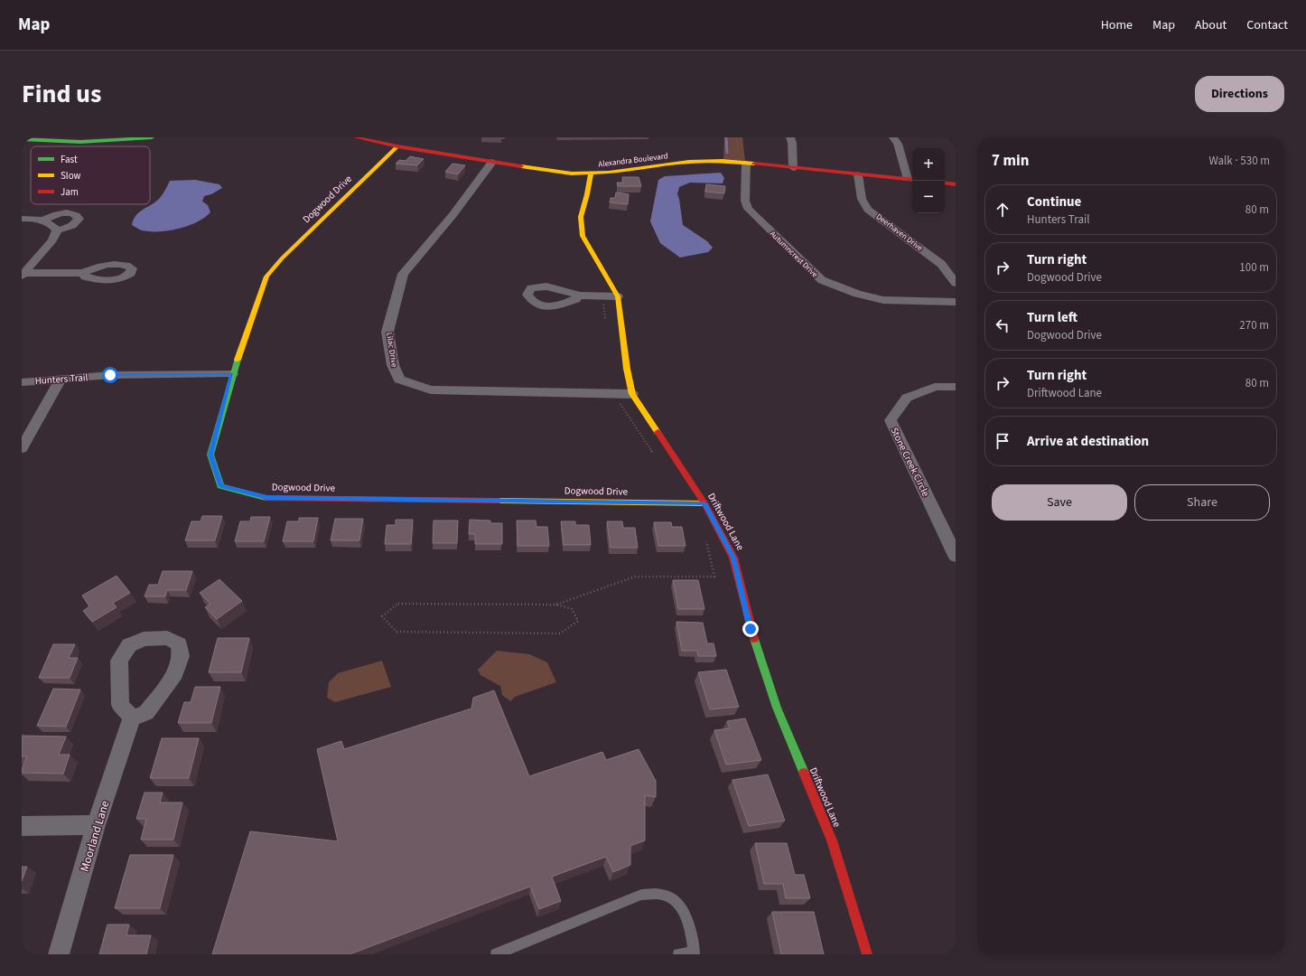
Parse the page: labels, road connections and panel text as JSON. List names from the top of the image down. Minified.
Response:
{"streets":{"street":["Alexandra Boulevard","Dogwood Drive","Deerhaven Drive","Autumncrest Drive","Lilac Drive","Hunters Trail","Stone Creek Circle","Driftwood Lane","Moorland Lane"]},"crossings":[["Alexandra Boulevard","Dogwood Drive"],["Alexandra Boulevard","Deerhaven Drive"],["Alexandra Boulevard","Autumncrest Drive"],["Alexandra Boulevard","Lilac Drive"],["Alexandra Boulevard","Driftwood Lane"],["Dogwood Drive","Hunters Trail"],["Dogwood Drive","Driftwood Lane"],["Lilac Drive","Driftwood Lane"]],"legend":["Fast","Slow","Jam"],"page":{"header":"Map","nav":["Home","Map","About","Contact"],"title":"Find us","buttons":["Directions",["Save","Share"]],"heading":["7 min","Walk · 530 m"],"map_buttons":["+","−"],"list":[["Continue","Hunters Trail","80 m"],["Turn right","Dogwood Drive","100 m"],["Turn left","Dogwood Drive","270 m"],["Turn right","Driftwood Lane","80 m"],"Arrive at destination"]}}
